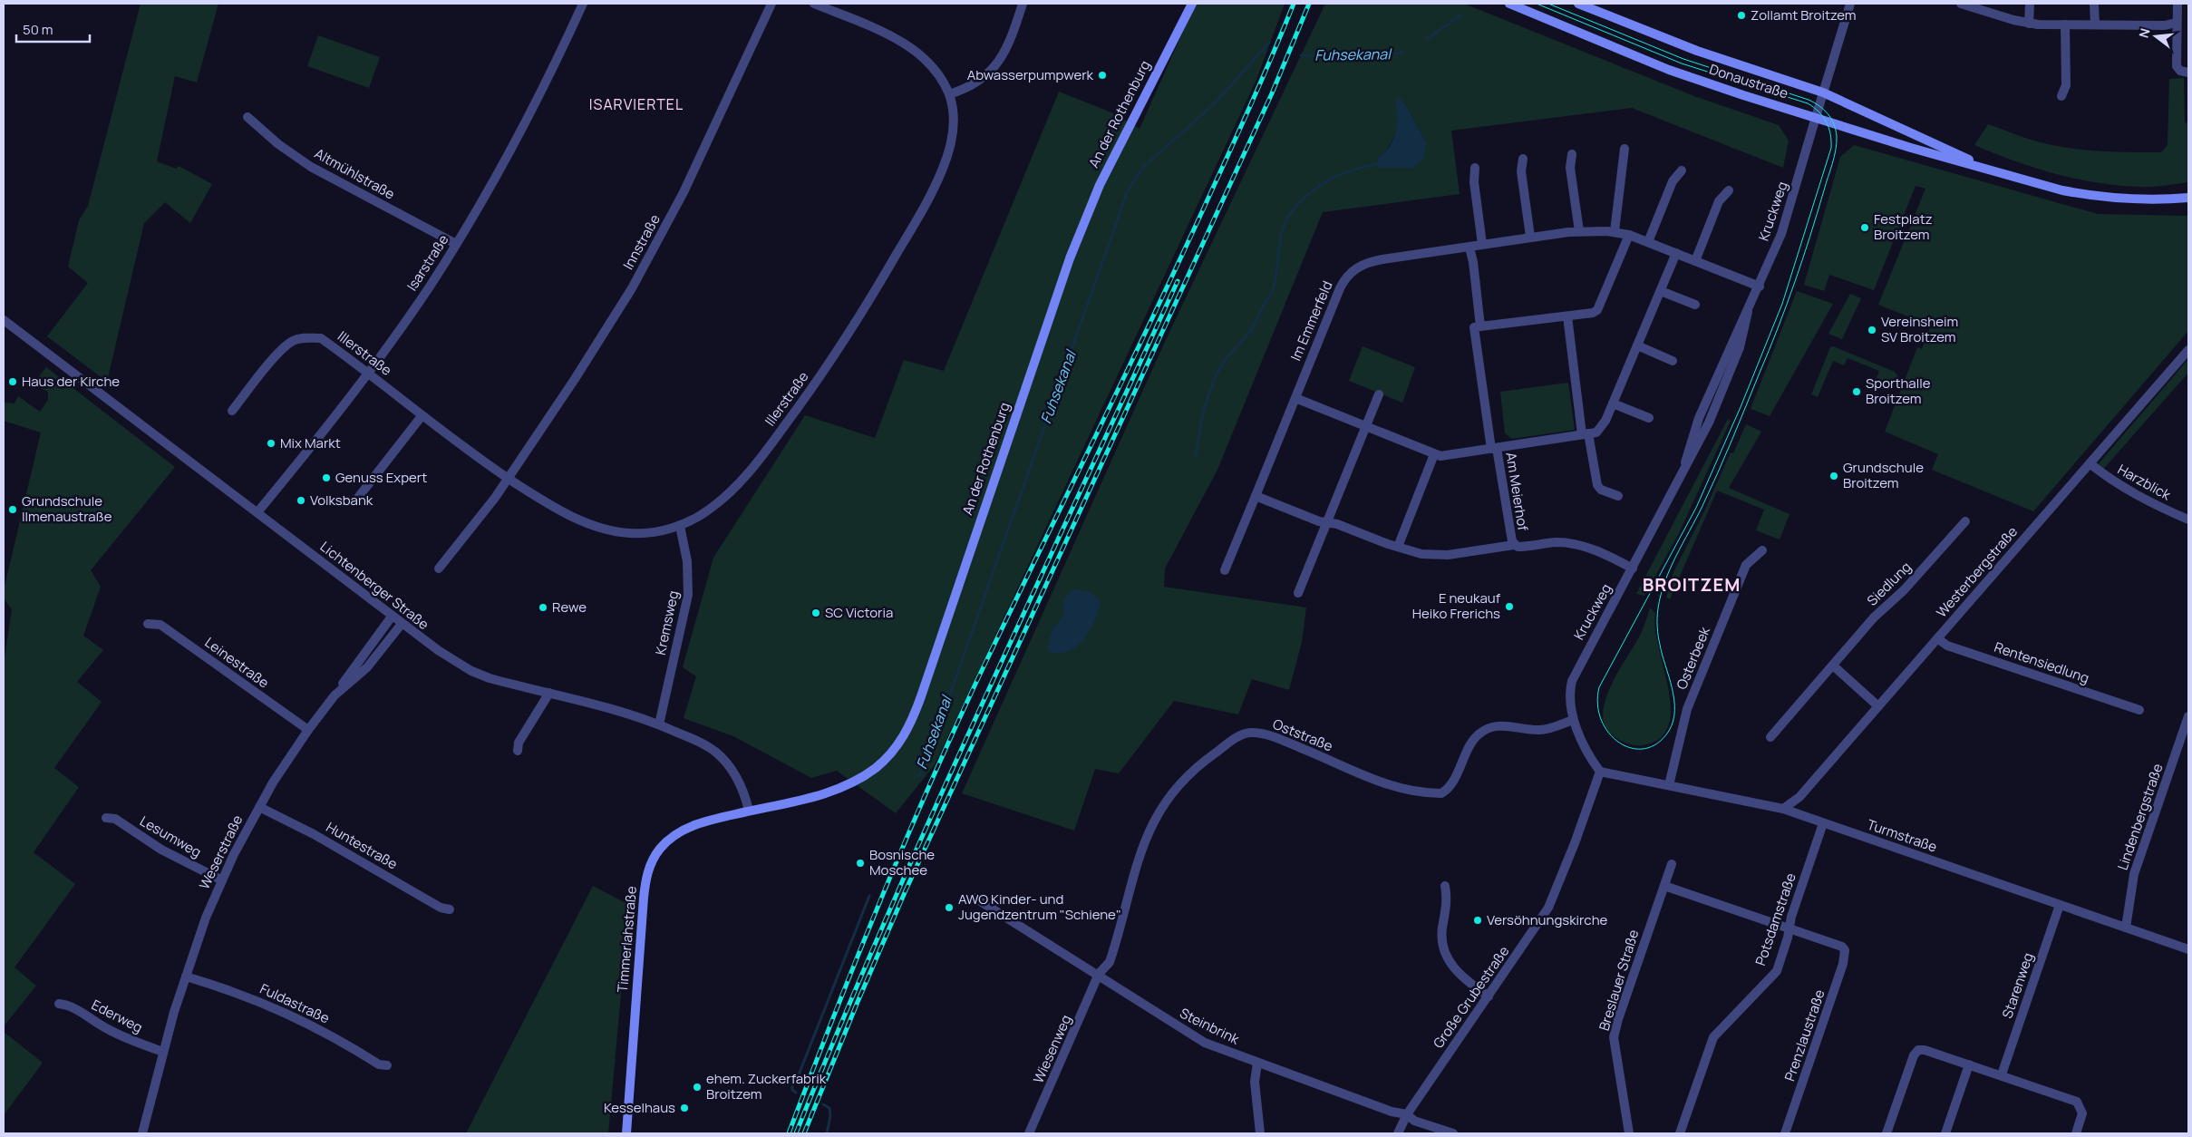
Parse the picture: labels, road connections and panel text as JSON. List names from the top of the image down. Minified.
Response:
{"streets":{"main road":["Donaustraße","An der Rothenburg","Timmerlahstraße"],"street":["Altmühlstraße","Kruckweg","Innstraße","Isarstraße","Im Emmerfeld","Illerstraße","Harzblick","Am Meierhof","Westerbergstraße","Siedlung","Lichtenberger Straße","Kremsweg","Osterbeek","Leinestraße","Rentensiedlung","Oststraße","Lindenbergstraße","Turmstraße","Lesumweg","Huntestraße","Weserstraße","Potsdamstraße","Breslauer Straße","Starenweg","Große Grubestraße","Fuldastraße","Ederweg","Steinbrink","Prenzlaustraße","Wiesenweg"]},"crossings":[["Donaustraße","Kruckweg"],["An der Rothenburg","Lichtenberger Straße"],["An der Rothenburg","Timmerlahstraße"],["Altmühlstraße","Isarstraße"],["Kruckweg","Im Emmerfeld"],["Kruckweg","Am Meierhof"],["Kruckweg","Oststraße"],["Kruckweg","Turmstraße"],["Kruckweg","Große Grubestraße"],["Innstraße","Illerstraße"],["Isarstraße","Illerstraße"],["Isarstraße","Lichtenberger Straße"],["Im Emmerfeld","Am Meierhof"],["Illerstraße","Kremsweg"],["Harzblick","Westerbergstraße"],["Westerbergstraße","Rentensiedlung"],["Westerbergstraße","Turmstraße"],["Lichtenberger Straße","Kremsweg"],["Lichtenberger Straße","Weserstraße"],["Lichtenberger Straße","Timmerlahstraße"],["Osterbeek","Turmstraße"],["Leinestraße","Weserstraße"],["Oststraße","Steinbrink"],["Oststraße","Wiesenweg"],["Lindenbergstraße","Turmstraße"],["Turmstraße","Potsdamstraße"],["Turmstraße","Starenweg"],["Turmstraße","Große Grubestraße"],["Lesumweg","Weserstraße"],["Huntestraße","Weserstraße"],["Weserstraße","Fuldastraße"],["Weserstraße","Ederweg"],["Potsdamstraße","Prenzlaustraße"],["Große Grubestraße","Steinbrink"],["Steinbrink","Wiesenweg"]],"districts":["ISARVIERTEL","BROITZEM"],"water":["Fuhsekanal"],"places":["Zollamt Broitzem","Abwasserpumpwerk","Festplatz Broitzem","Vereinsheim SV Broitzem","Haus der Kirche","Sporthalle Broitzem","Mix Markt","Grundschule Broitzem","Genuss Expert","Volksbank","Grundschule Ilmenaustraße","E neukauf Heiko Frerichs","Rewe","SC Victoria","Bosnische Moschee","AWO Kinder- und Jugendzentrum \"Schiene\"","Versöhnungskirche","ehem. Zuckerfabrik Broitzem","Kesselhaus"],"scale_bar":"50 m","north":"left"}
